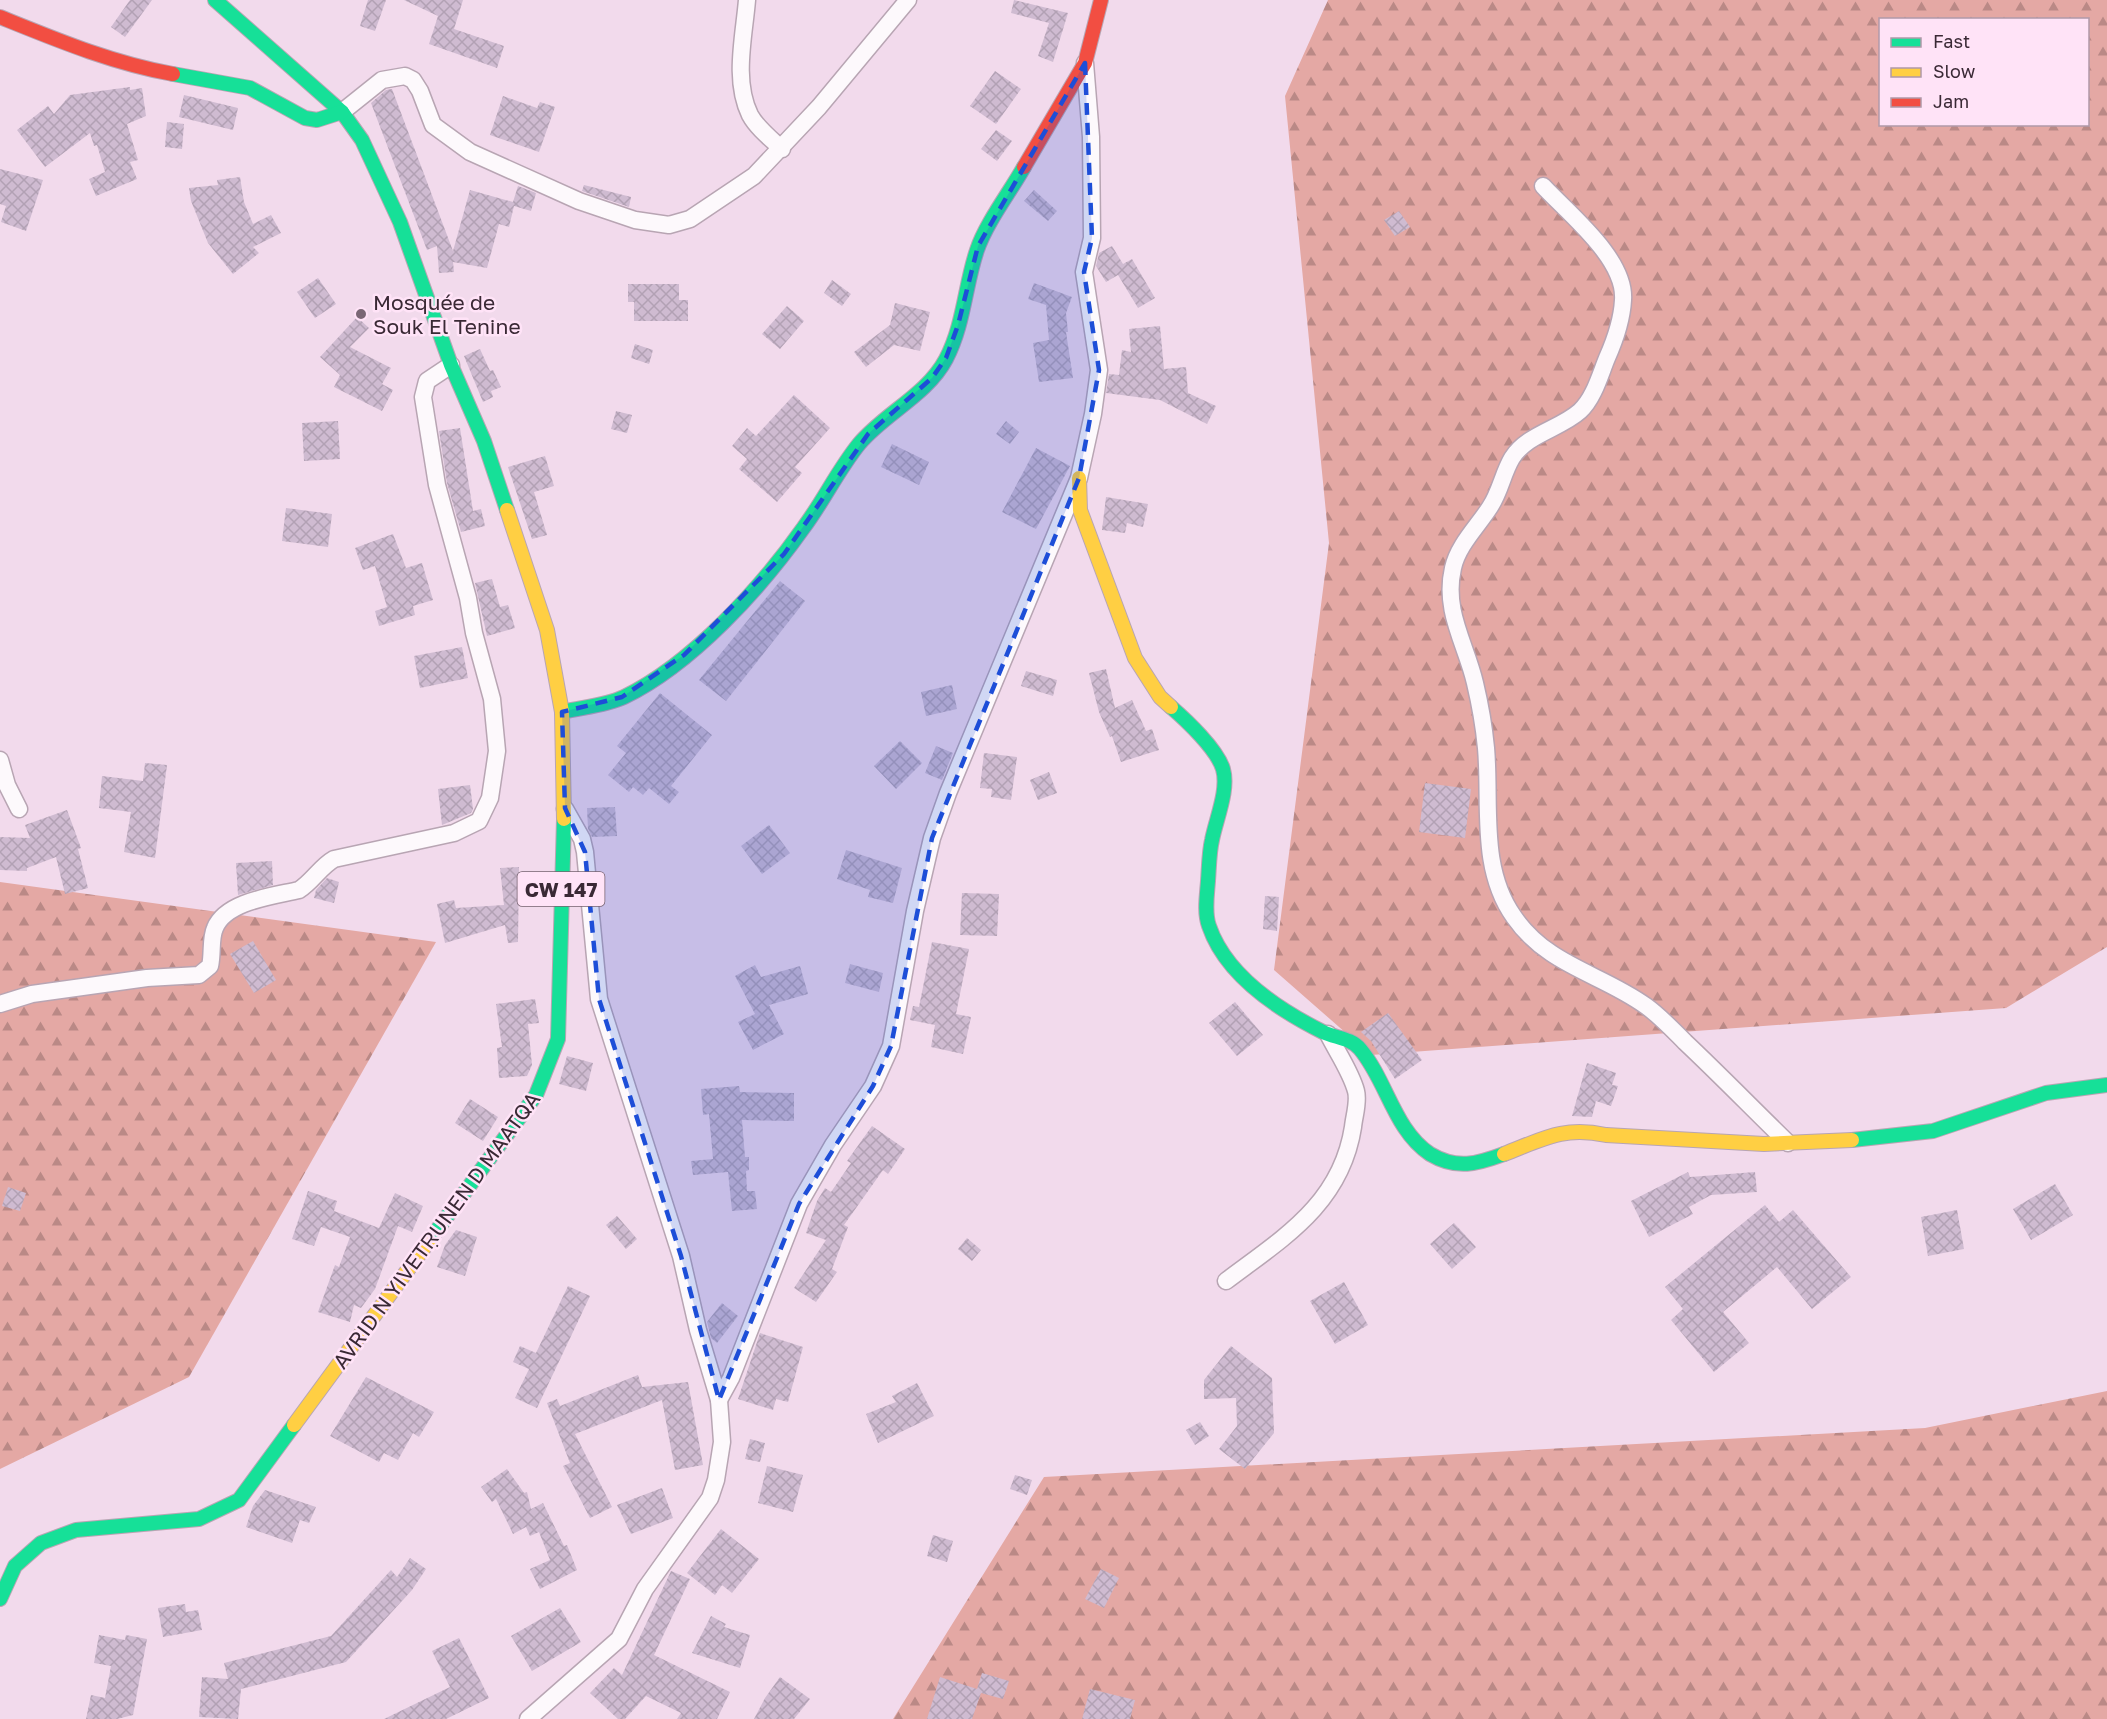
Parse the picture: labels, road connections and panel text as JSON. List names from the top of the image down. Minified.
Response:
{"streets":{"main road":["CW 147","AVRID N YIVETṚUNEN D MAATQA"]},"places":["Mosquée de Souk El Tenine"],"legend":["Fast","Slow","Jam"]}
